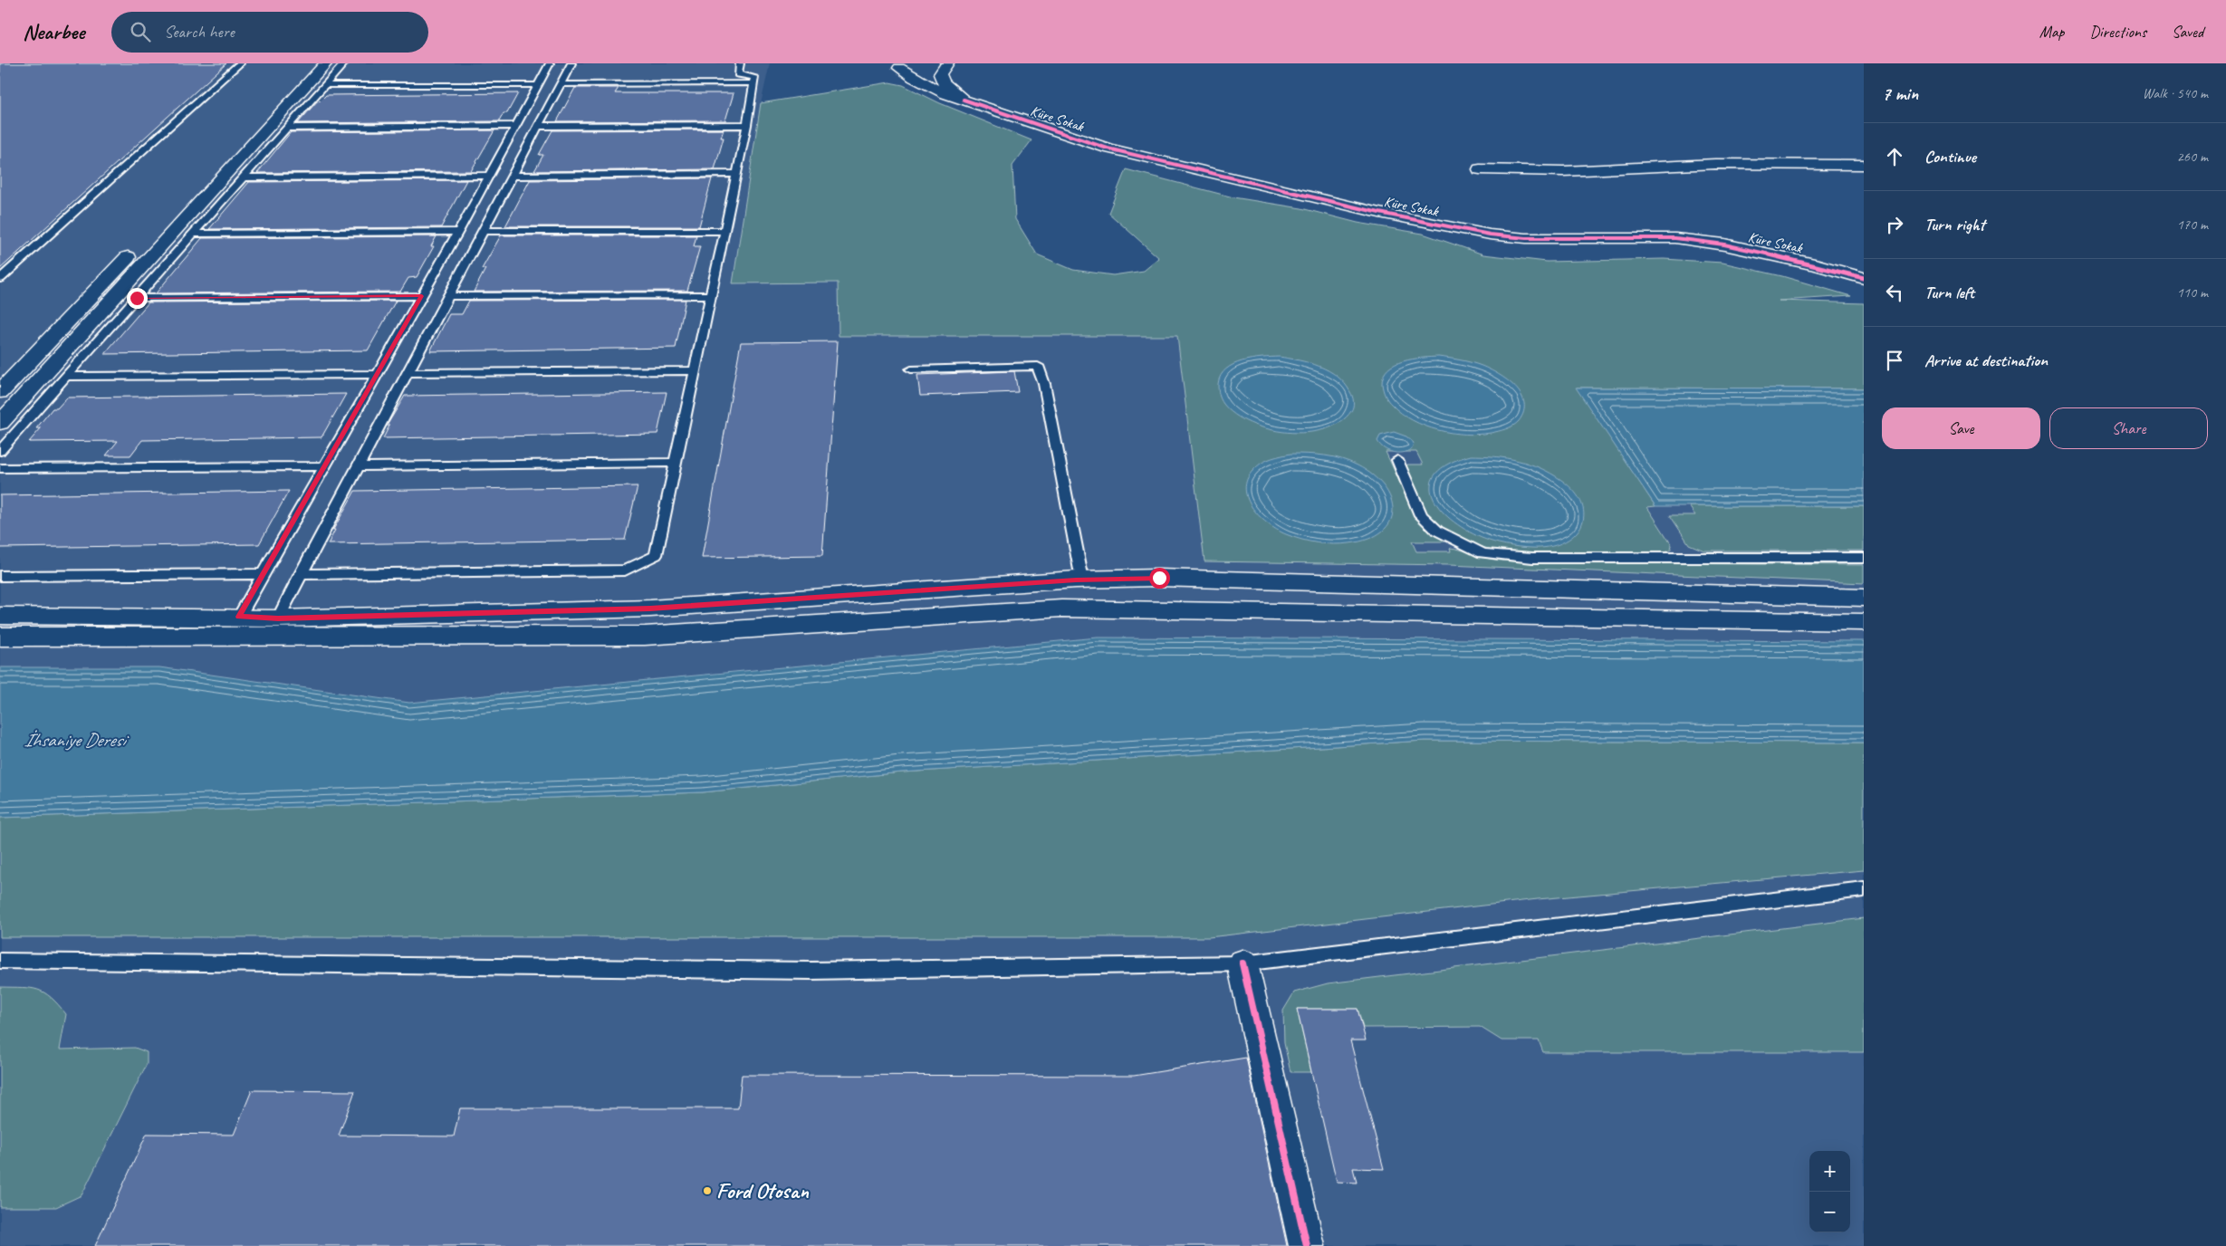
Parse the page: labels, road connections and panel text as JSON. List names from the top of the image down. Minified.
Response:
{"streets":{"main road":["Küre Sokak"]},"water":["İhsaniye Deresi"],"places":["Ford Otosan"],"page":{"header":"Nearbee","search":"Search here","nav":["Map","Directions","Saved"],"heading":["7 min","Walk · 540 m"],"list":[["Continue","260 m"],["Turn right","170 m"],["Turn left","110 m"],"Arrive at destination"],"buttons":["Save","Share"],"map_buttons":["+","−"]}}
